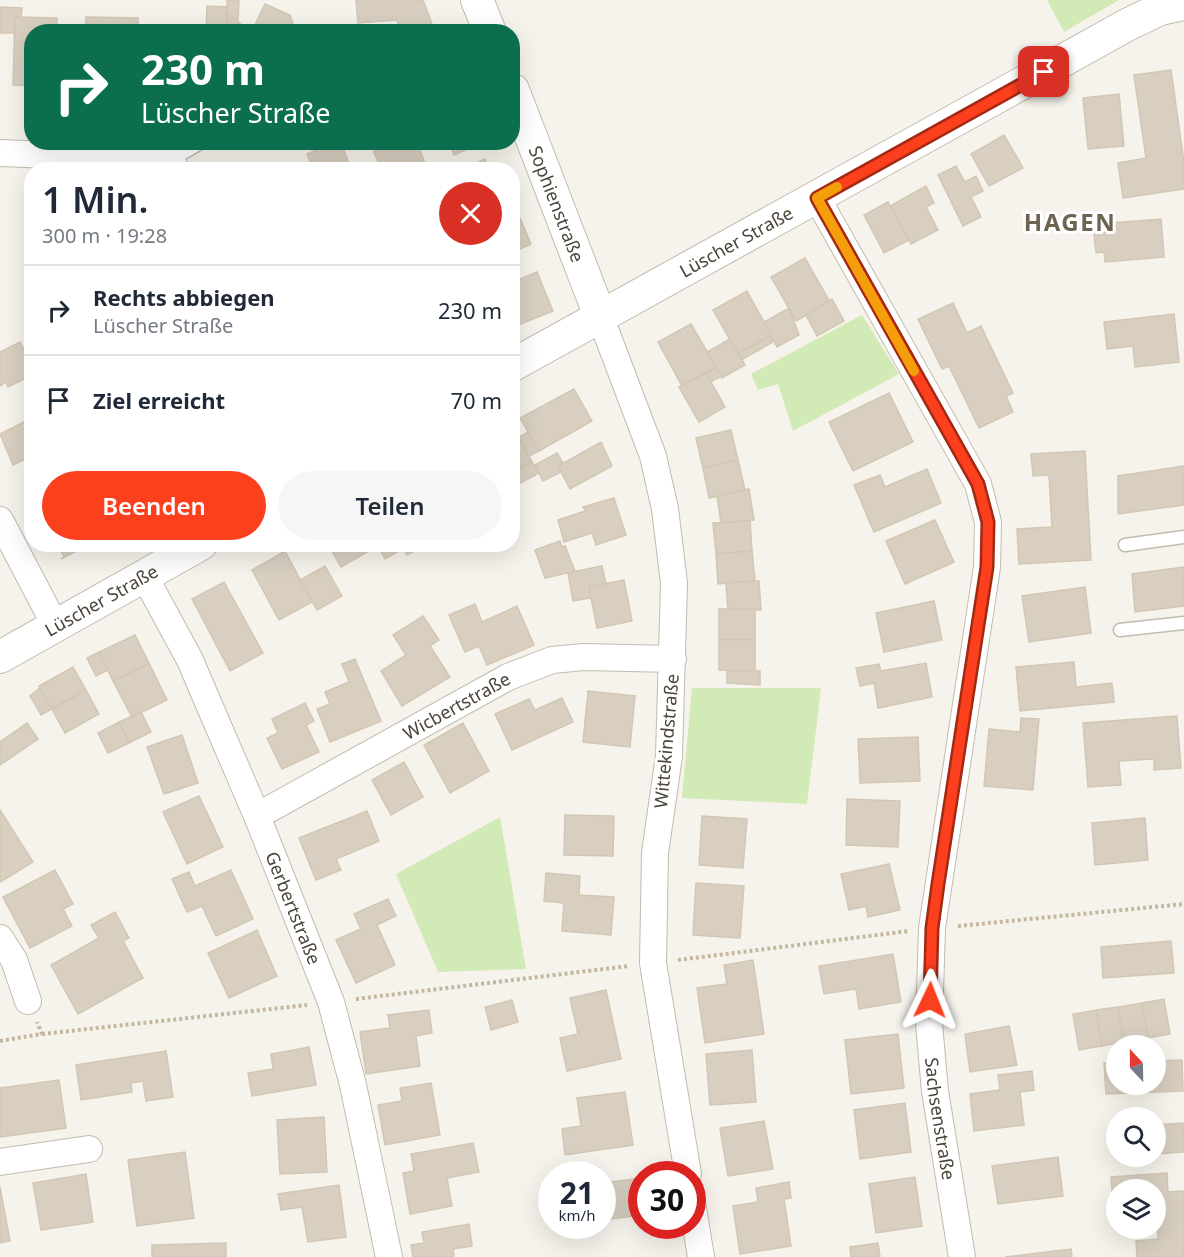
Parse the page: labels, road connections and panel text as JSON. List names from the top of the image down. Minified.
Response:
{"streets":{"street":["Sophienstraße","Lüscher Straße","Wicbertstraße","Wittekindstraße","Gerbertstraße","Sachsenstraße"]},"crossings":[["Sophienstraße","Lüscher Straße"],["Sophienstraße","Wittekindstraße"],["Lüscher Straße","Wittekindstraße"],["Lüscher Straße","Gerbertstraße"],["Lüscher Straße","Sachsenstraße"],["Wicbertstraße","Wittekindstraße"],["Wicbertstraße","Gerbertstraße"]],"districts":["HAGEN"],"north":"top","page":{"turn":["230 m","Lüscher Straße"],"heading":["1 Min.","300 m · 19:28"],"list":[{"name":"Rechts abbiegen","note":"Lüscher Straße","value":"230 m"},{"name":"Ziel erreicht","value":"70 m"}],"buttons":["Beenden","Teilen"],"speed":"21 km/h","limit":"30"}}
